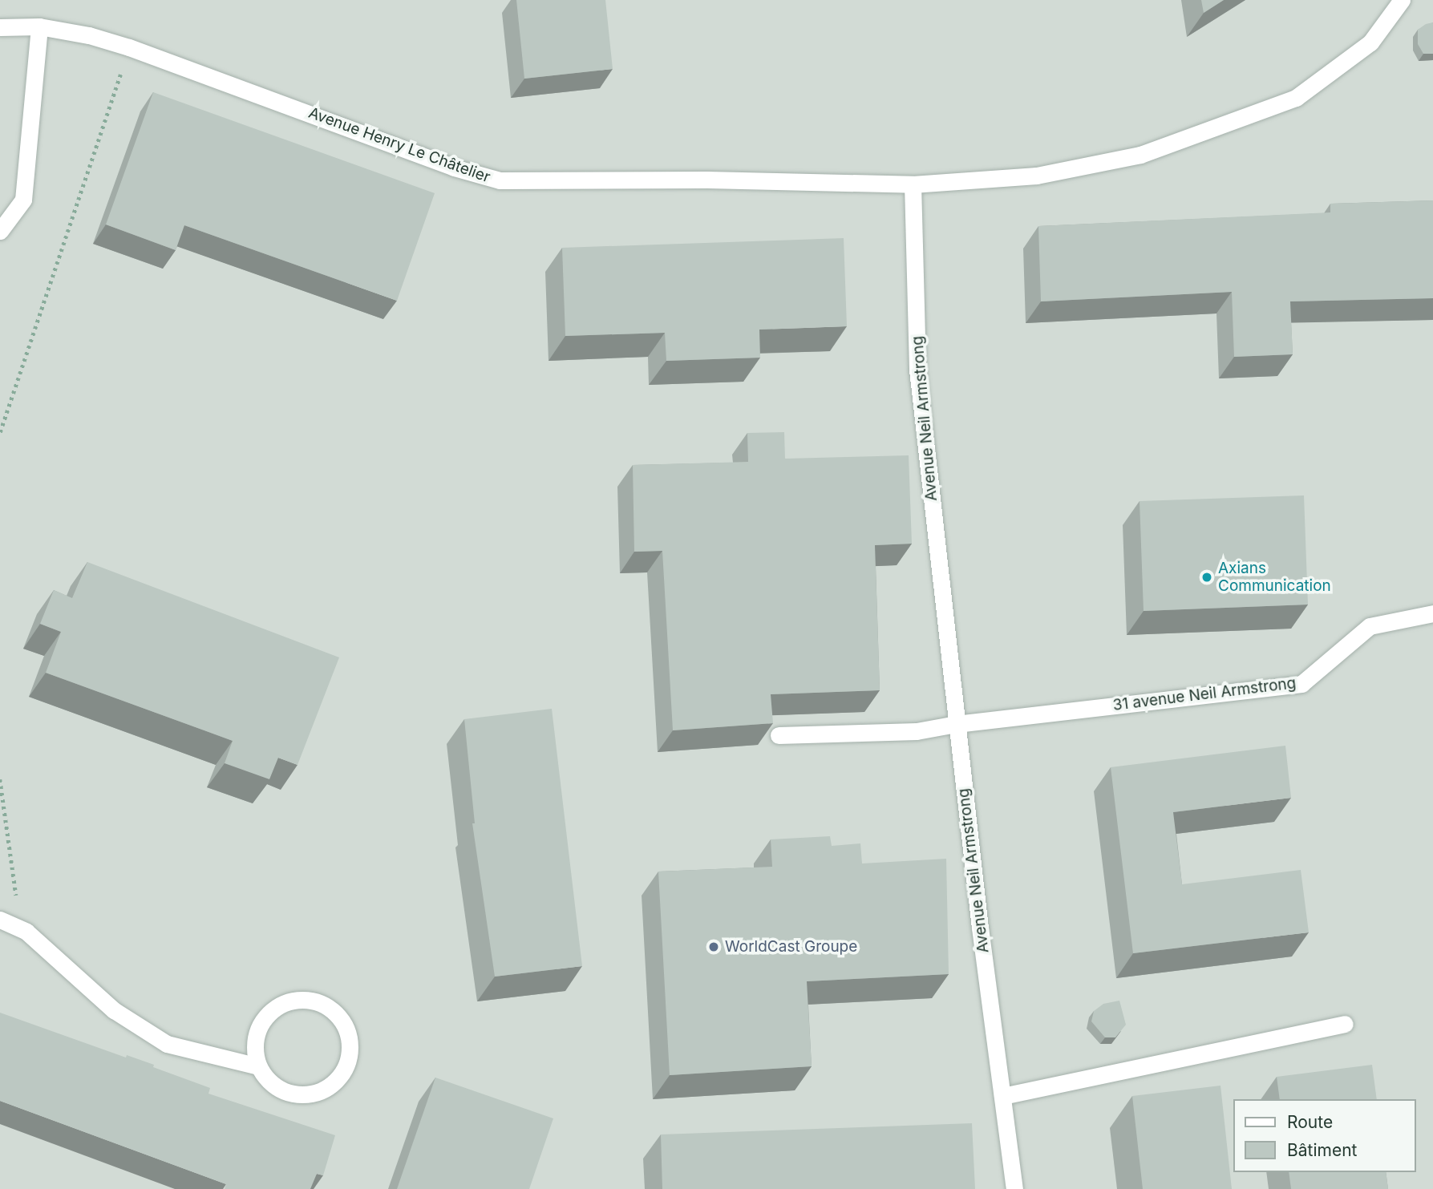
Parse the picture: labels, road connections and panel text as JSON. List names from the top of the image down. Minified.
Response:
{"streets":{"street":["Avenue Henry Le Châtelier","Avenue Neil Armstrong","31 avenue Neil Armstrong"]},"crossings":[["Avenue Henry Le Châtelier","Avenue Neil Armstrong"],["Avenue Neil Armstrong","31 avenue Neil Armstrong"]],"places":["Axians Communication","WorldCast Groupe"],"legend":["Route","Bâtiment"]}
